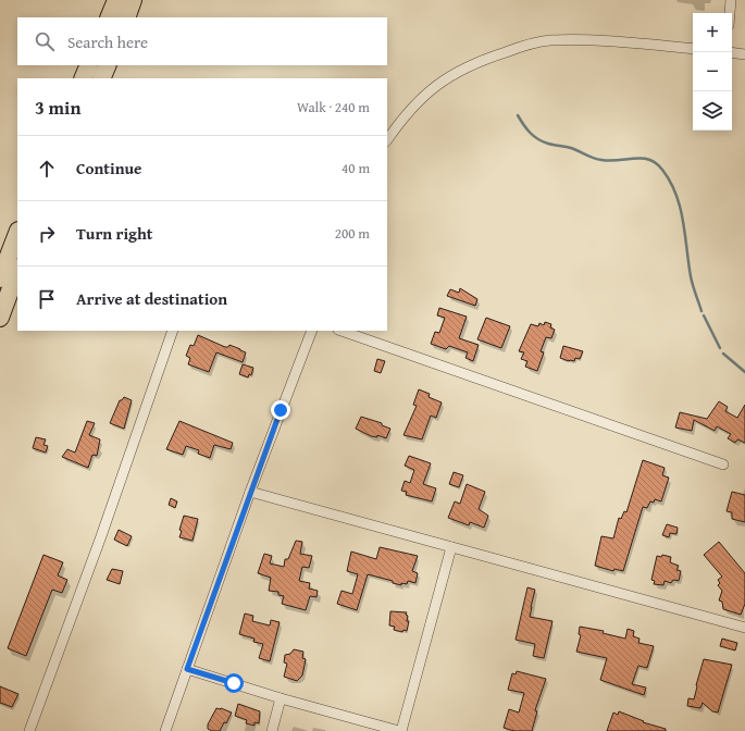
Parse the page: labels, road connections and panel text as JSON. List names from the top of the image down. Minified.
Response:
{"page":{"map_buttons":["+","−"],"search":"Search here","heading":["3 min","Walk · 240 m"],"list":[["Continue","40 m"],["Turn right","200 m"],"Arrive at destination"]}}
